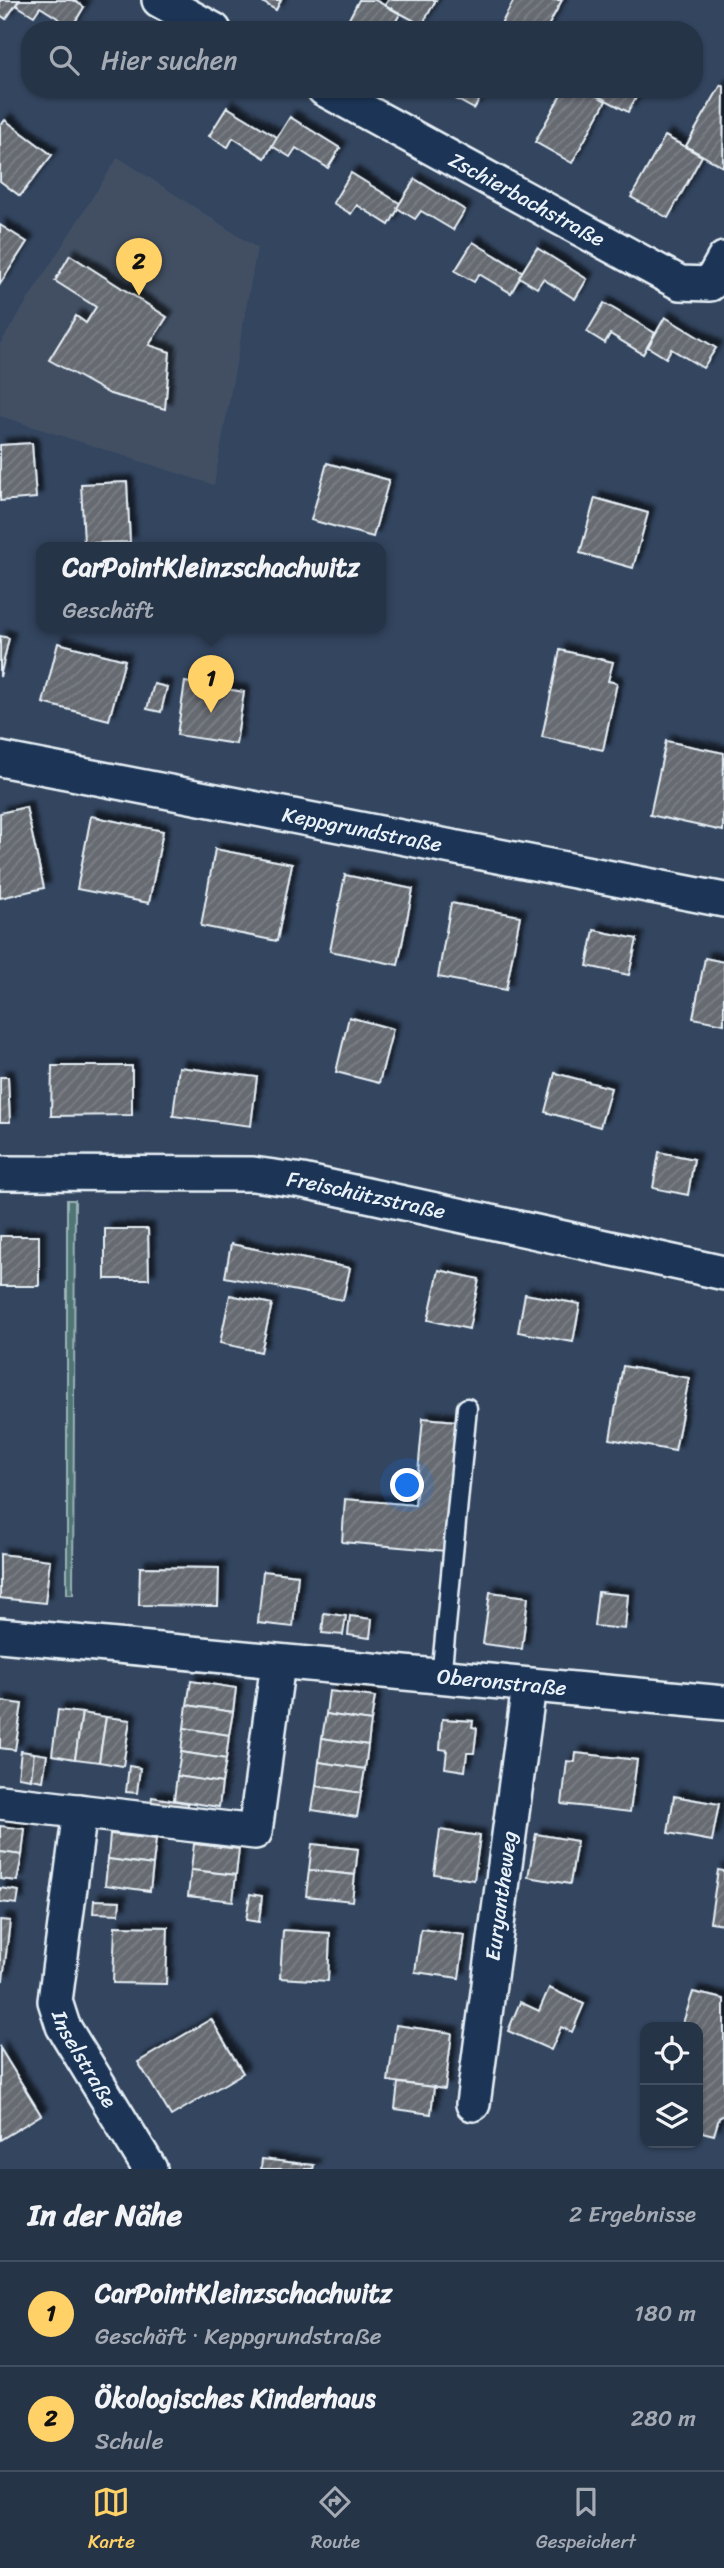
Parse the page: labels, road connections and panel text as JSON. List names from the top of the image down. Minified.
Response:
{"streets":{"street":["Zschierbachstraße","Keppgrundstraße","Freischützstraße","Oberonstraße","Euryantheweg","Inselstraße"]},"crossings":[["Oberonstraße","Euryantheweg"]],"page":{"search":"Hier suchen","pins":["2","1"],"popup":["CarPointKleinzschachwitz","Geschäft"],"heading":["In der Nähe","2 Ergebnisse"],"list":[{"mark":"1","name":"CarPointKleinzschachwitz","note":"Geschäft · Keppgrundstraße","value":"180 m"},{"mark":"2","name":"Ökologisches Kinderhaus","note":"Schule","value":"280 m"}],"nav":["Karte","Route","Gespeichert"]}}
